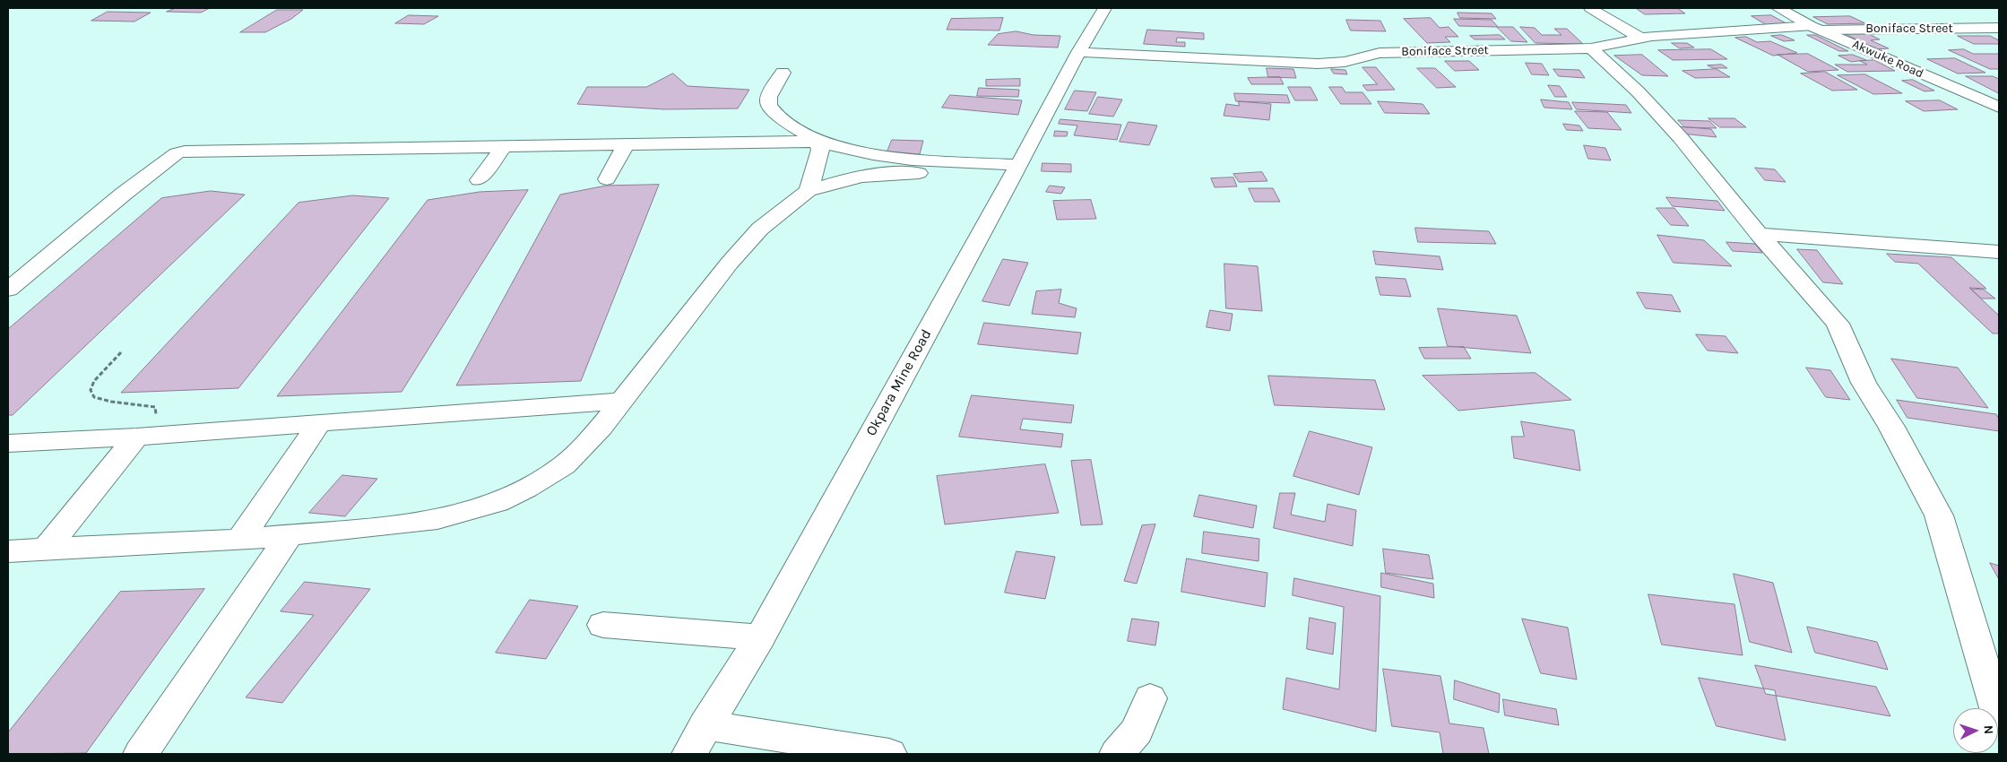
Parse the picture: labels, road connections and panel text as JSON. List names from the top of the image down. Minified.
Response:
{"streets":{"street":["Boniface Street","Akwuke Road","Okpara Mine Road"]},"crossings":[["Boniface Street","Akwuke Road"],["Boniface Street","Okpara Mine Road"]],"north":"right"}
